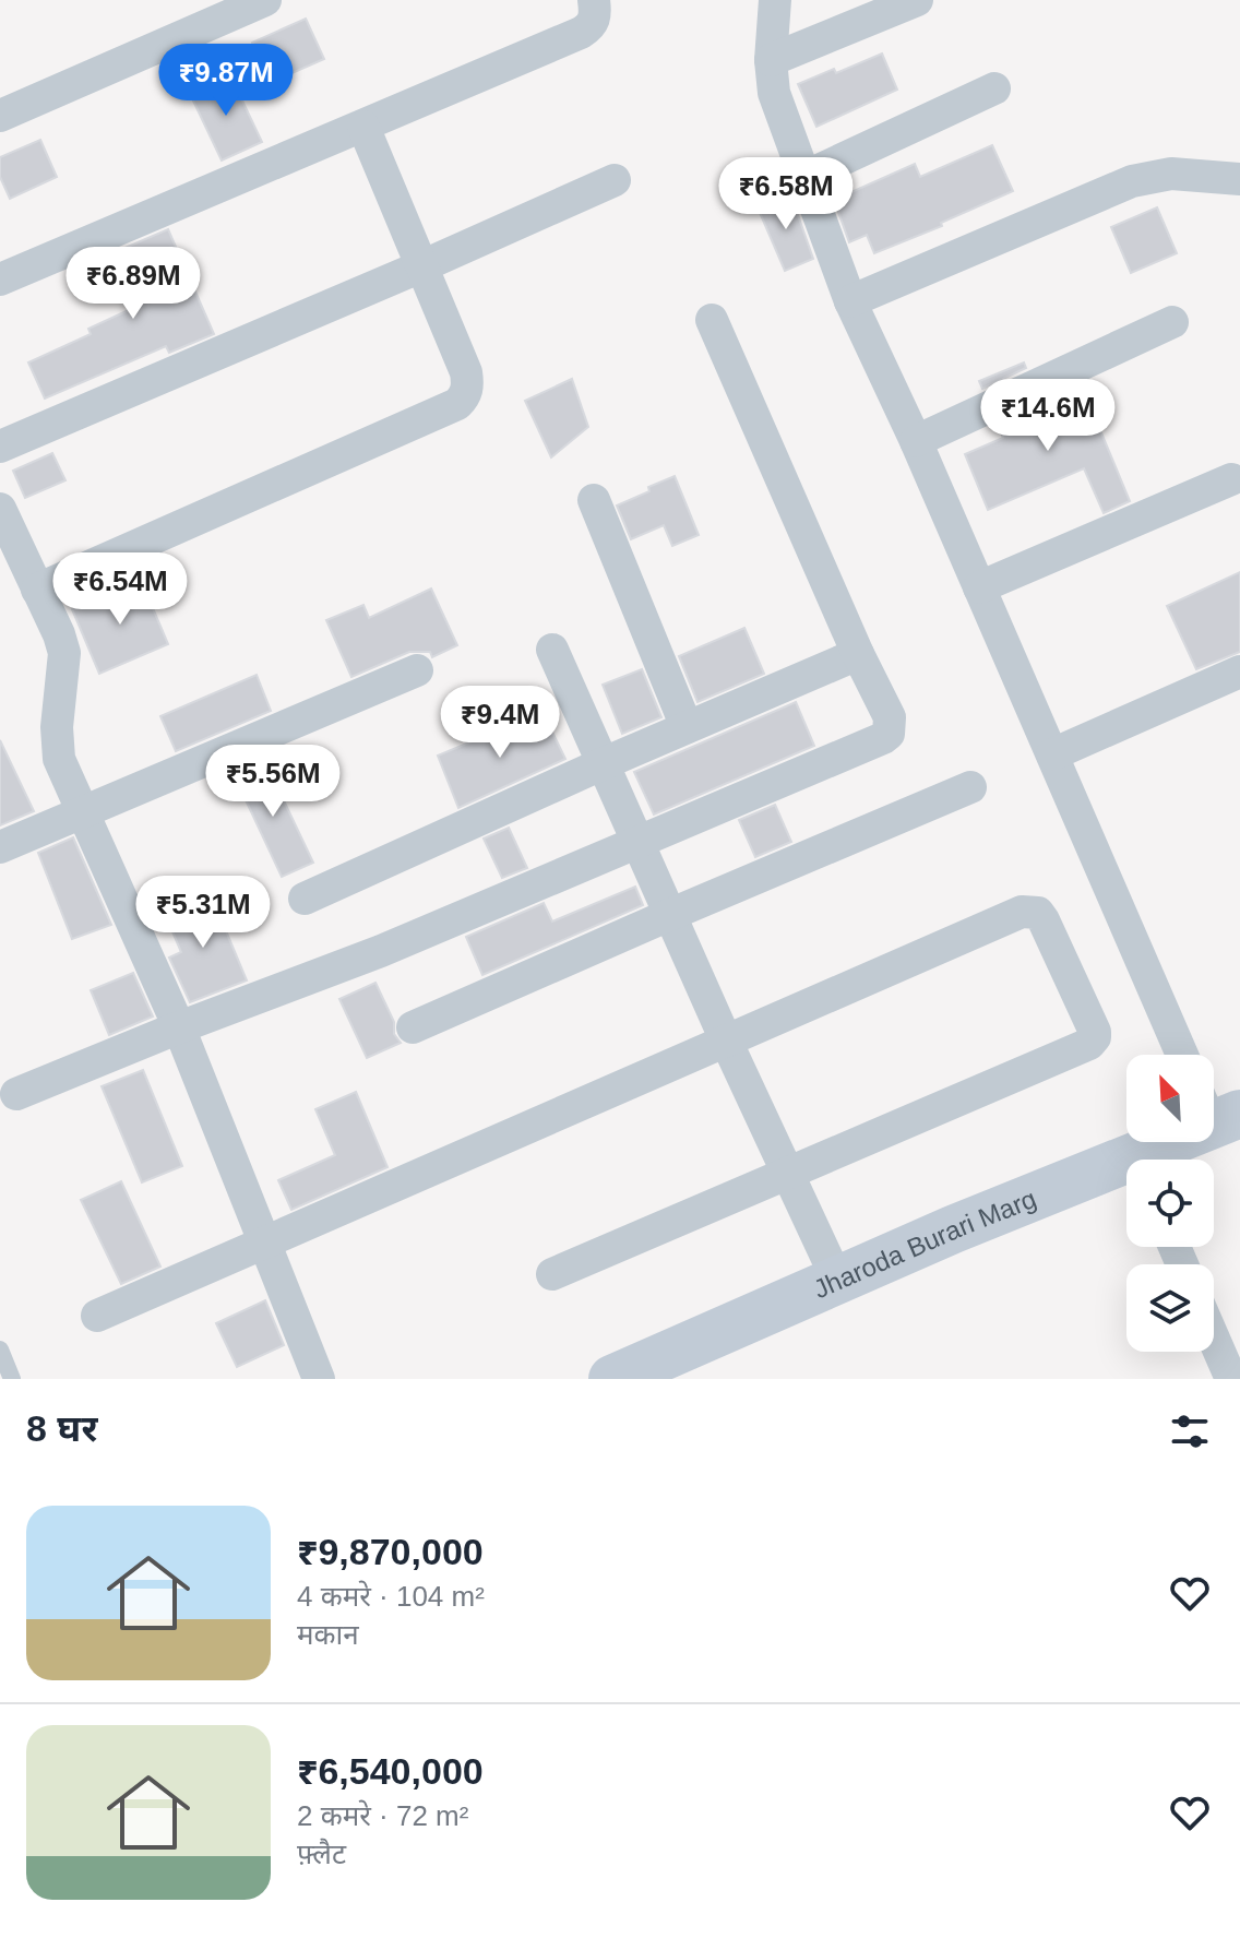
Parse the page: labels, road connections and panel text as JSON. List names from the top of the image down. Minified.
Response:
{"streets":{"street":["Jharoda Burari Marg"]},"north":"top left","page":{"price":["₹9.87M","₹6.58M","₹6.89M","₹14.6M","₹6.54M","₹9.4M","₹5.56M","₹5.31M"],"heading":"8 घर","list":[{"name":"₹9,870,000","note":"4 कमरे · 104 m² · मकान"},{"name":"₹6,540,000","note":"2 कमरे · 72 m² · फ़्लैट"}]}}
